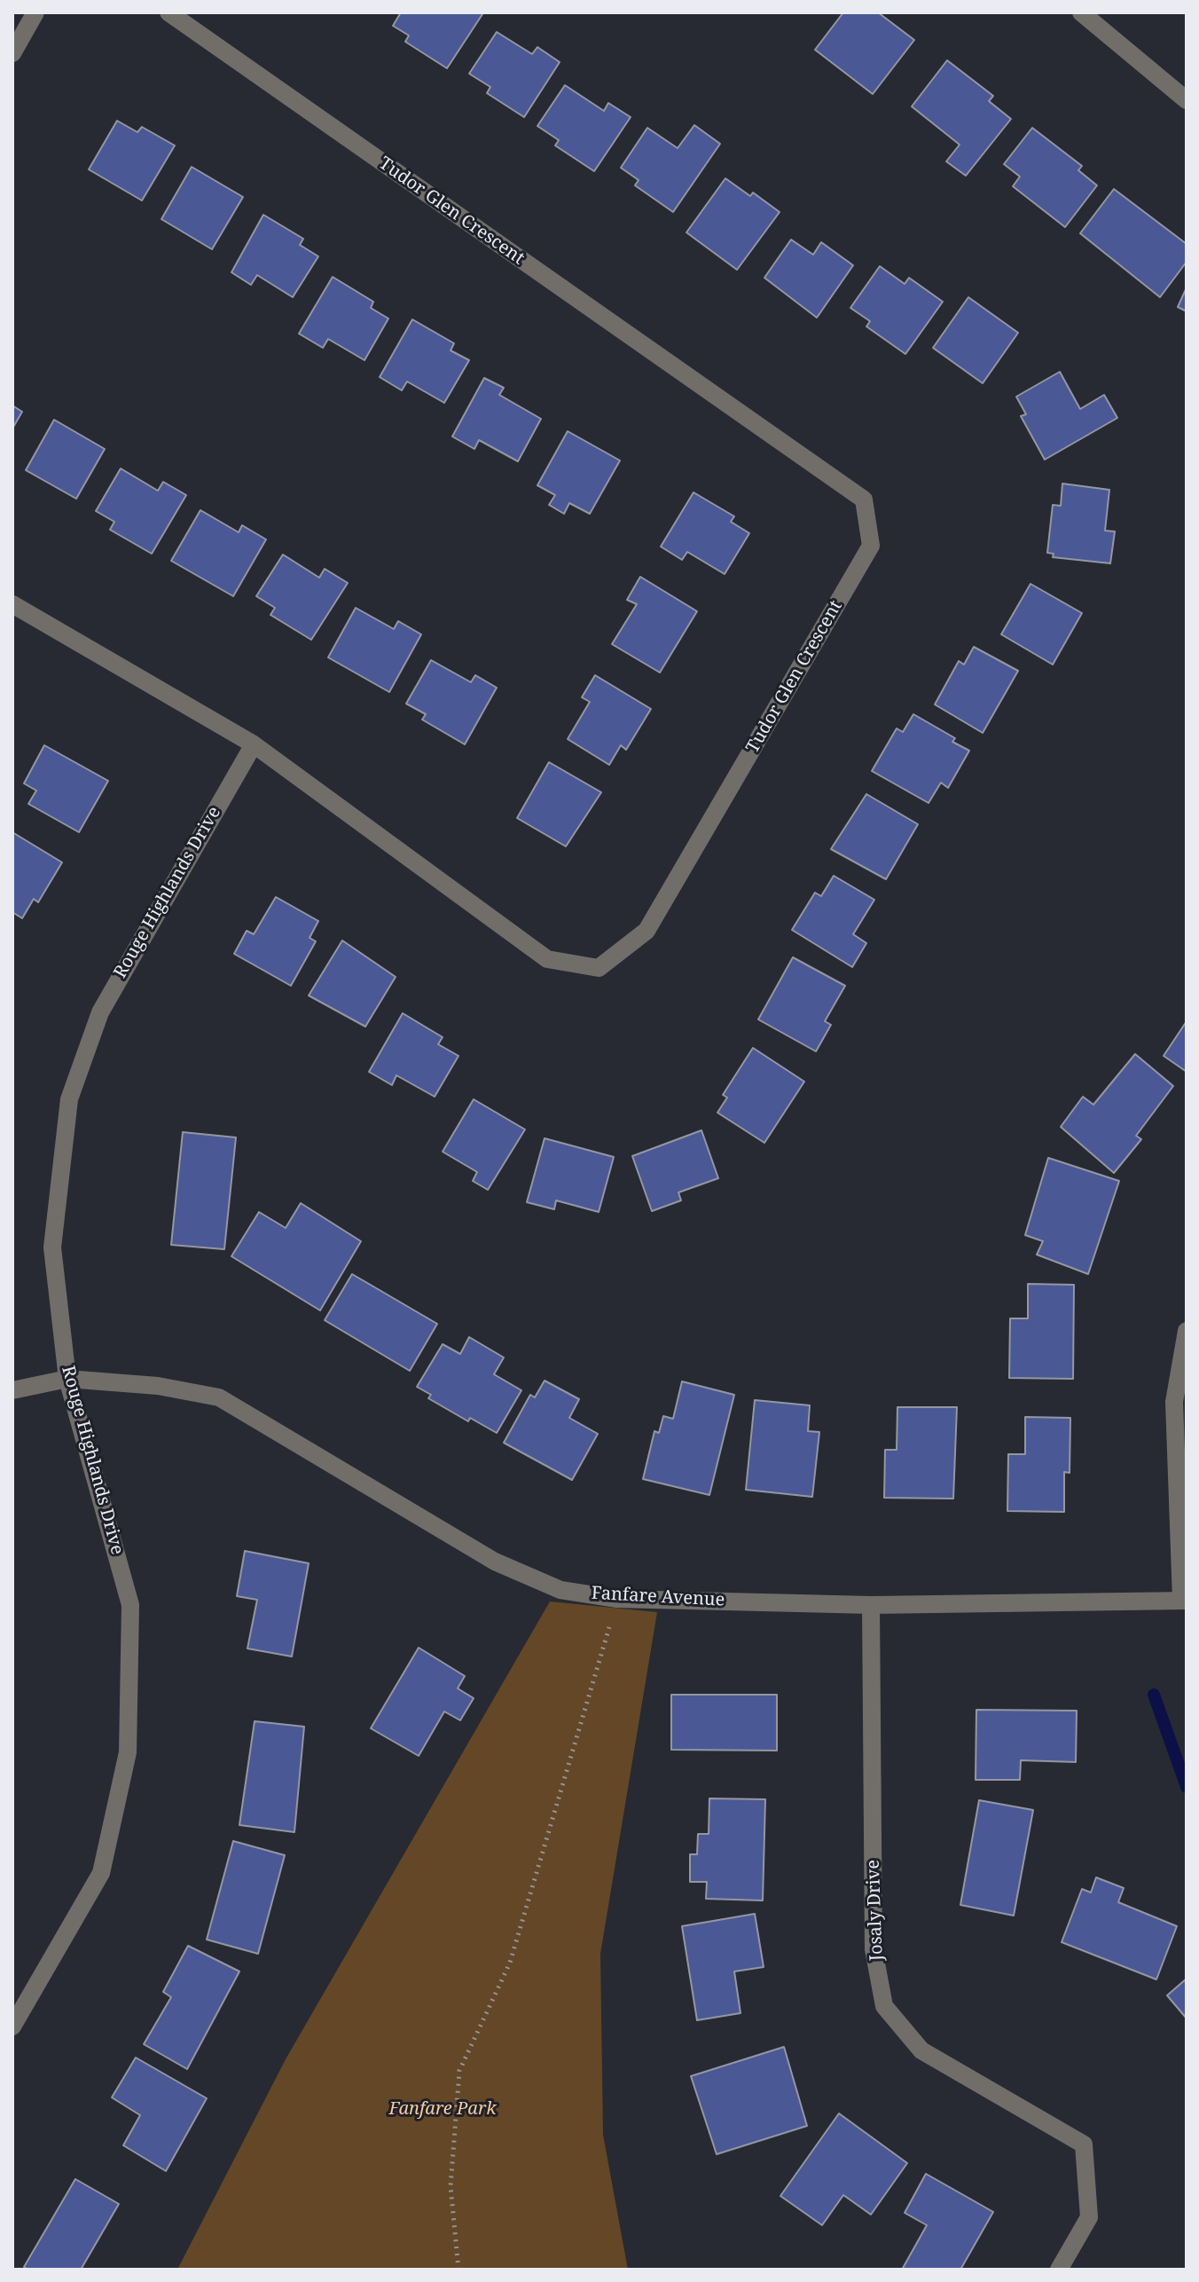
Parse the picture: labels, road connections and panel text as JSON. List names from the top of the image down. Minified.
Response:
{"streets":{"street":["Tudor Glen Crescent","Rouge Highlands Drive","Fanfare Avenue","Josaly Drive"]},"crossings":[["Tudor Glen Crescent","Rouge Highlands Drive"],["Rouge Highlands Drive","Fanfare Avenue"],["Fanfare Avenue","Josaly Drive"]],"parks":["Fanfare Park"]}
